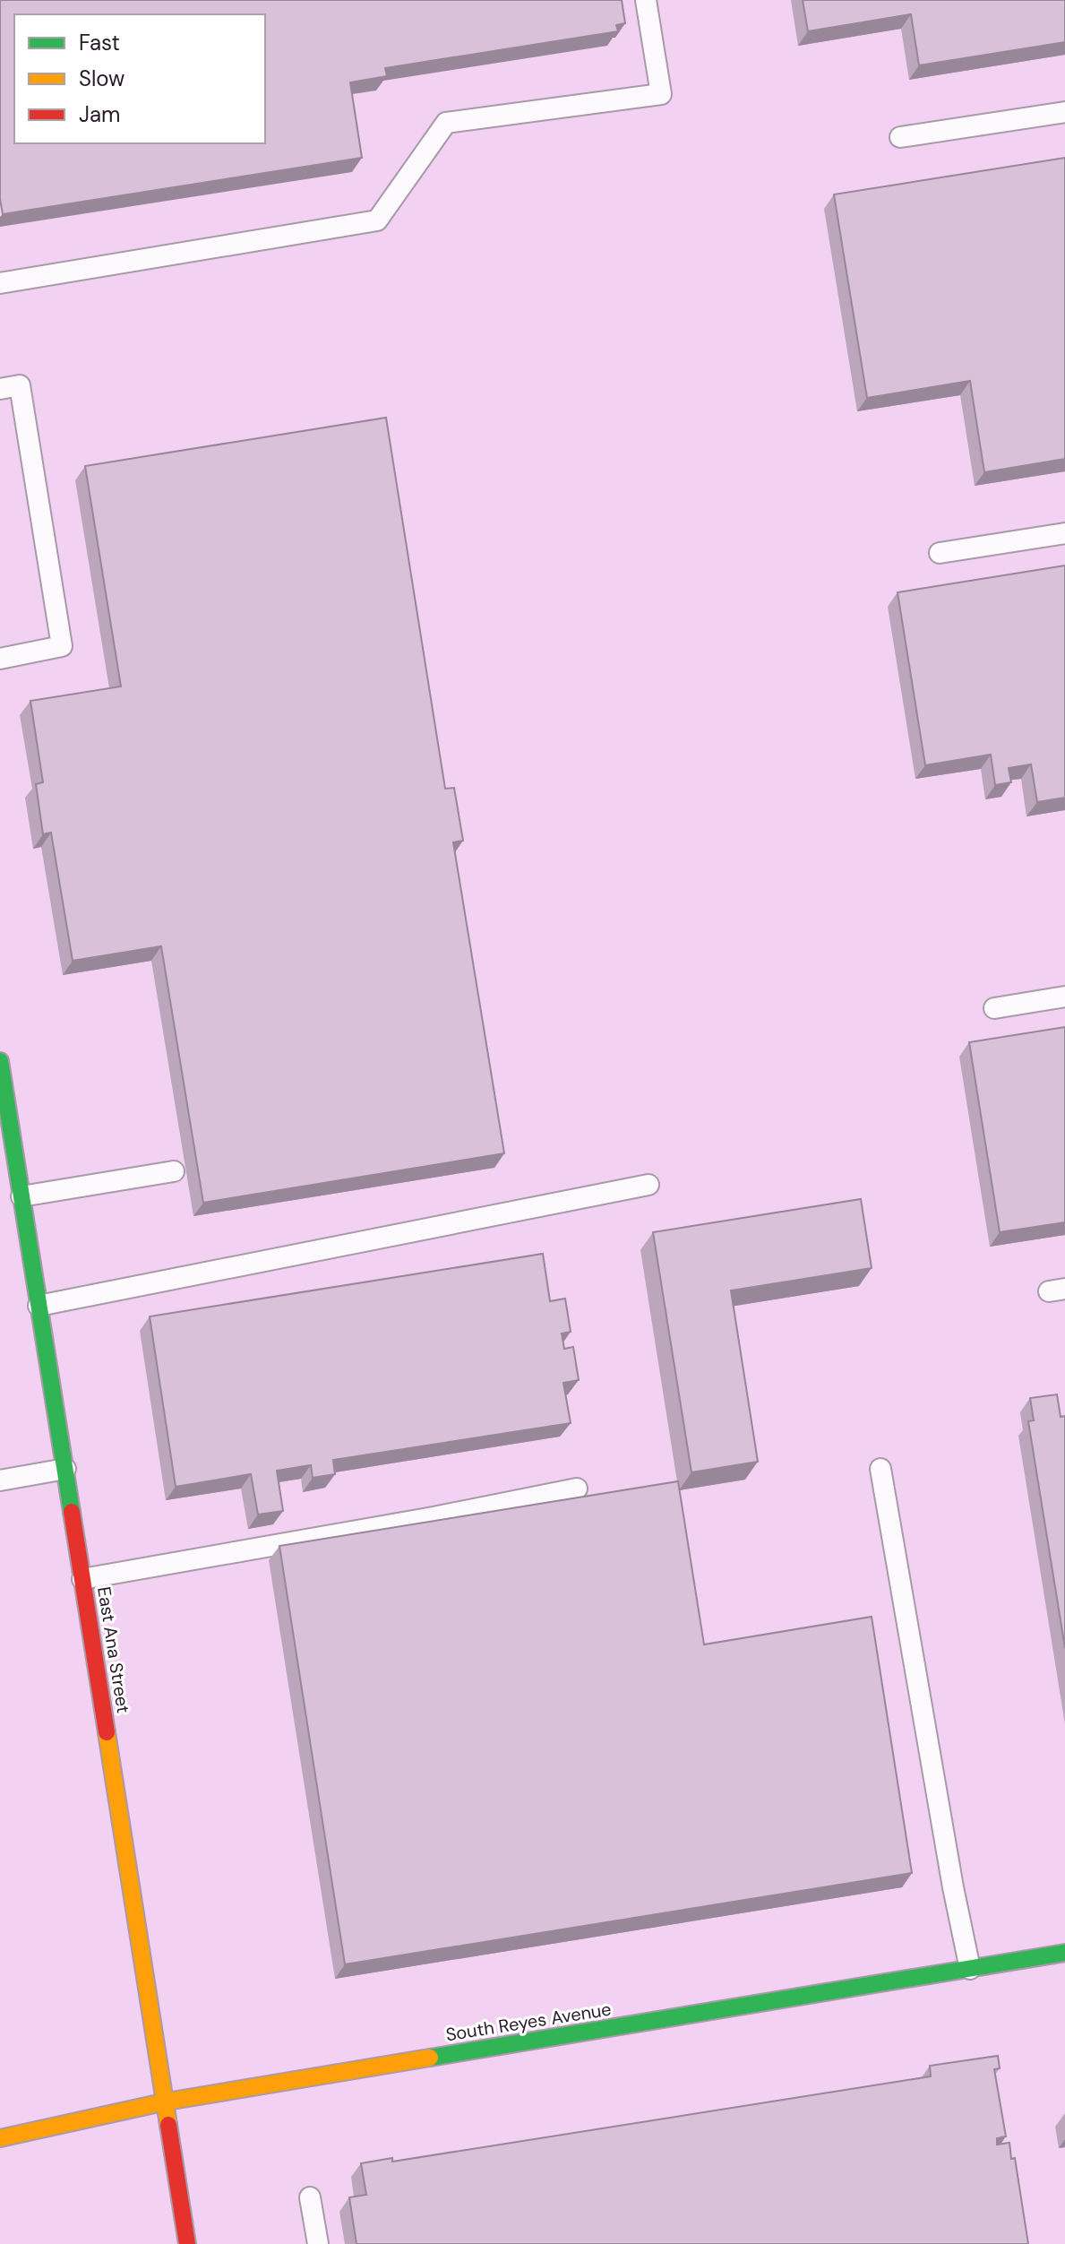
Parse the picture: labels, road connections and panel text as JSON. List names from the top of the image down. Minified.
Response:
{"streets":{"street":["East Ana Street","South Reyes Avenue"]},"crossings":[["East Ana Street","South Reyes Avenue"]],"legend":["Fast","Slow","Jam"]}
